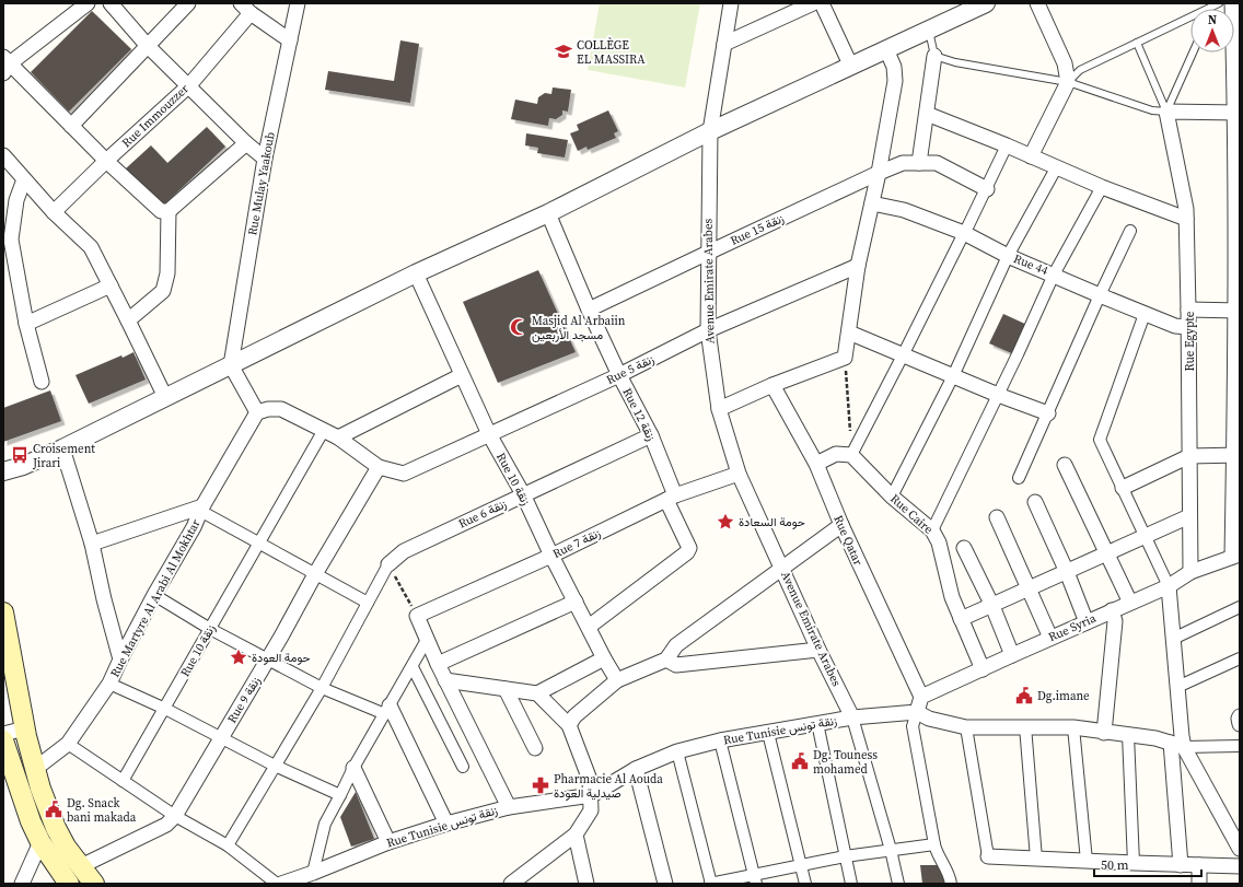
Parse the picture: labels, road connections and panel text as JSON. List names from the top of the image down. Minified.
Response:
{"streets":{"street":["Rue Immouzzer","Rue Mulay Yaakoub","Rue 15 زنقة","Rue 44","Avenue Emirate Arabes","Rue Egypte","Rue 5 زنقة","Rue 12 زنقة","Rue 10 زنقة","Rue 6 زنقة","Rue Caire","Rue Qatar","Rue 7 زنقة","Rue Martyre Al Arabi Al Mokhtar","Rue Syria","Rue 9 زنقة","Rue Tunisie زنقة تونس"]},"crossings":[["Rue 15 زنقة","Avenue Emirate Arabes"],["Rue 15 زنقة","Rue 12 زنقة"],["Rue 44","Rue Egypte"],["Avenue Emirate Arabes","Rue 5 زنقة"],["Avenue Emirate Arabes","Rue 7 زنقة"],["Avenue Emirate Arabes","Rue Tunisie زنقة تونس"],["Rue Egypte","Rue Syria"],["Rue 5 زنقة","Rue 12 زنقة"],["Rue 5 زنقة","Rue 10 زنقة"],["Rue 5 زنقة","Rue 9 زنقة"],["Rue 12 زنقة","Rue 10 زنقة"],["Rue 12 زنقة","Rue 6 زنقة"],["Rue 12 زنقة","Rue 7 زنقة"],["Rue 10 زنقة","Rue 6 زنقة"],["Rue 10 زنقة","Rue 7 زنقة"],["Rue Caire","Rue Syria"],["Rue Qatar","Rue Syria"]],"places":{"school or university":["COLLÈGE EL MASSIRA"],"mosque":["Masjid Al Arbaiin مسجد الأربعين"],"bus stop":["Croisement Jirari"],"place":["حومة السعادة","حومة العودة"],"public building":["Dg.imane","Dg. Touness mohamed","Dg. Snack bani makada"],"pharmacy":["Pharmacie Al Aouda صيدلية العودة"]},"scale_bar":"50 m","north":"top"}
